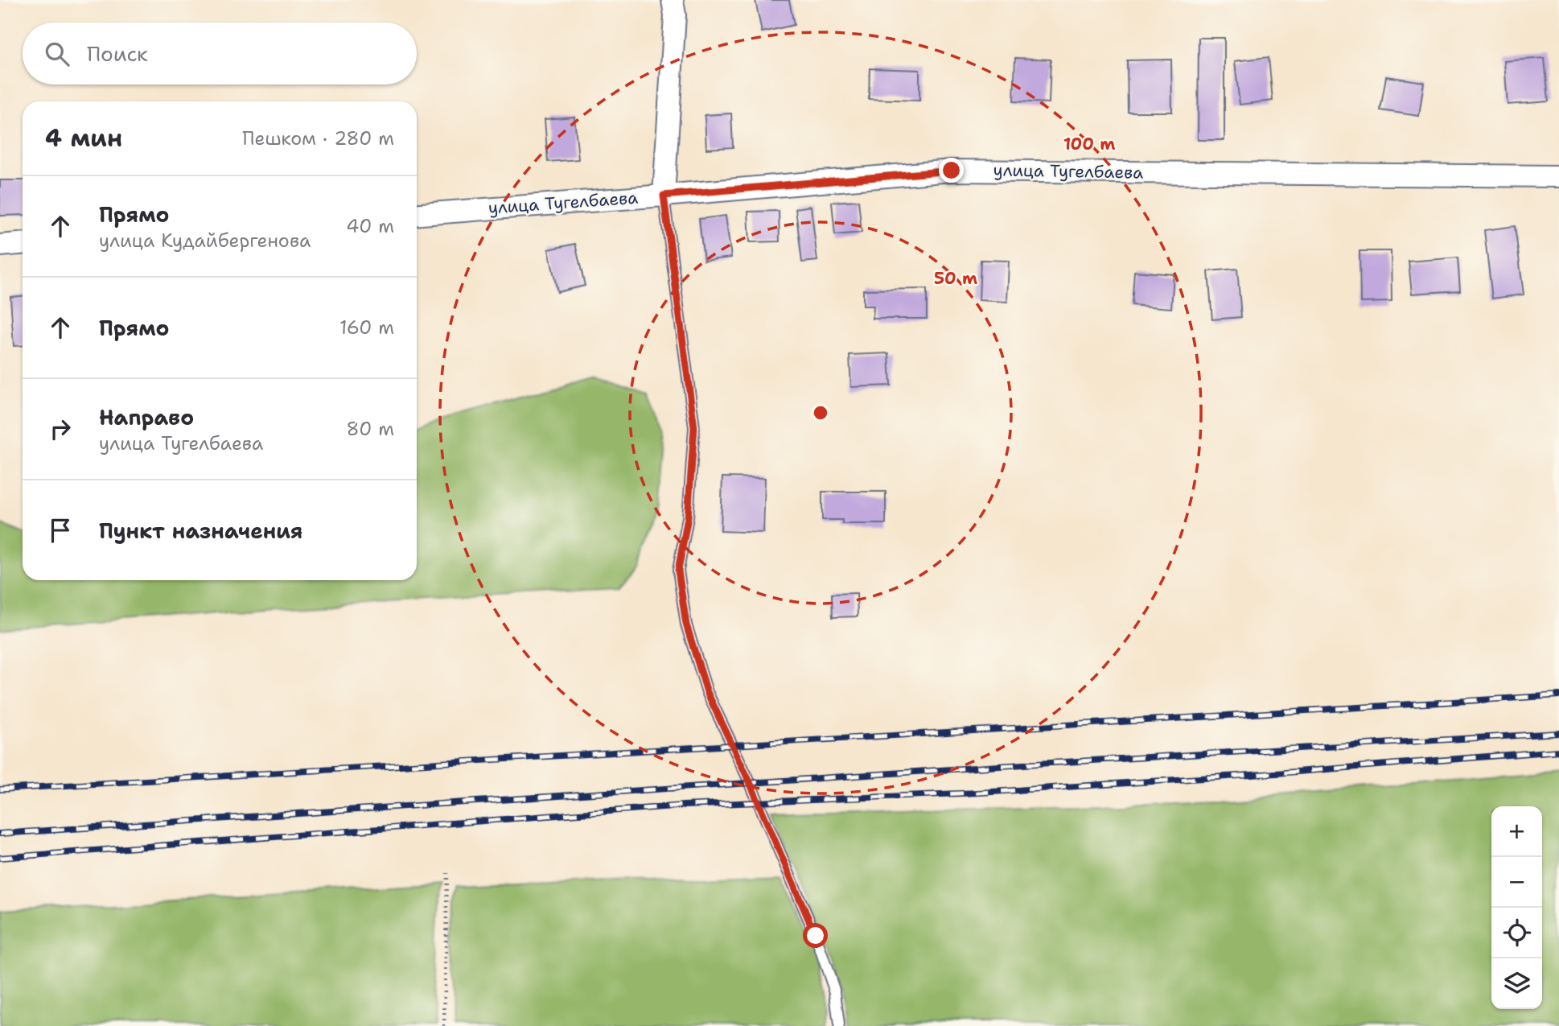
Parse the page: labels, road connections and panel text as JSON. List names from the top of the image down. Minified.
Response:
{"streets":{"street":["улица Тугелбаева"]},"page":{"search":"Поиск","heading":["4 мин","Пешком · 280 m"],"list":[["Прямо","улица Кудайбергенова","40 m"],["Прямо","160 m"],["Направо","улица Тугелбаева","80 m"],"Пункт назначения"],"map_buttons":["+","−"]},"rings":["100 m","50 m"]}
